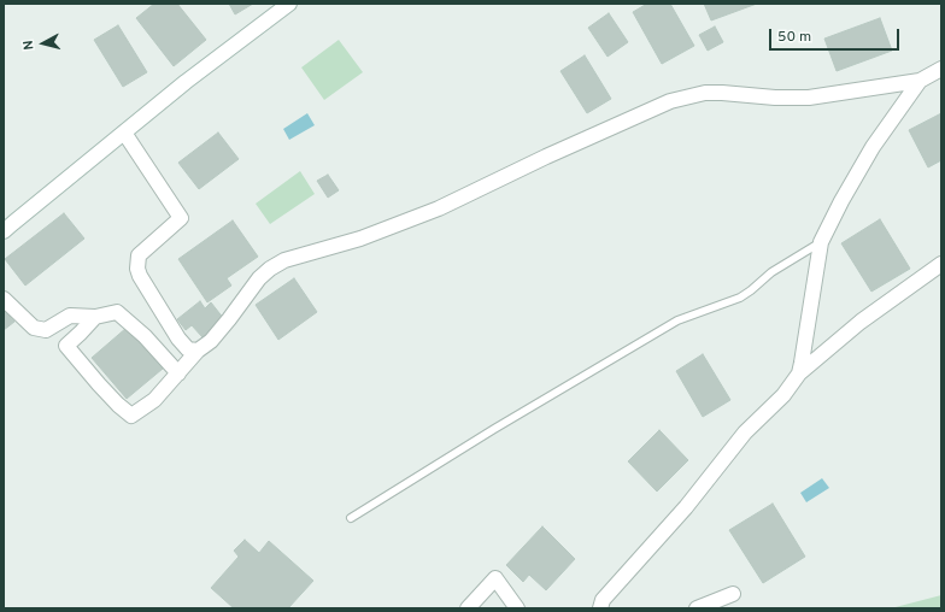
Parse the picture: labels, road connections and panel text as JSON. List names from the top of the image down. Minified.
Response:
{"scale_bar":"50 m","north":"left"}
